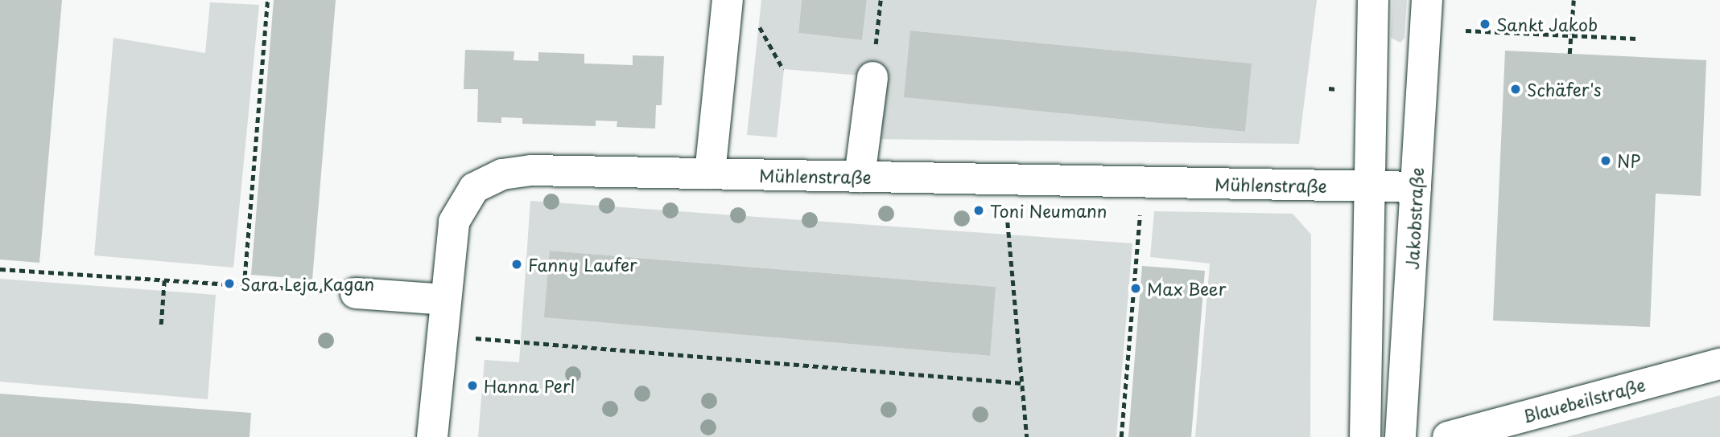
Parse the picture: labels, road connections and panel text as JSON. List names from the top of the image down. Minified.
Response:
{"streets":{"street":["Mühlenstraße","Jakobstraße","Blauebeilstraße"]},"crossings":[["Mühlenstraße","Jakobstraße"]],"places":["Sankt Jakob","Schäfer's","NP","Toni Neumann","Fanny Laufer","Sara Leja Kagan","Max Beer","Hanna Perl"]}
